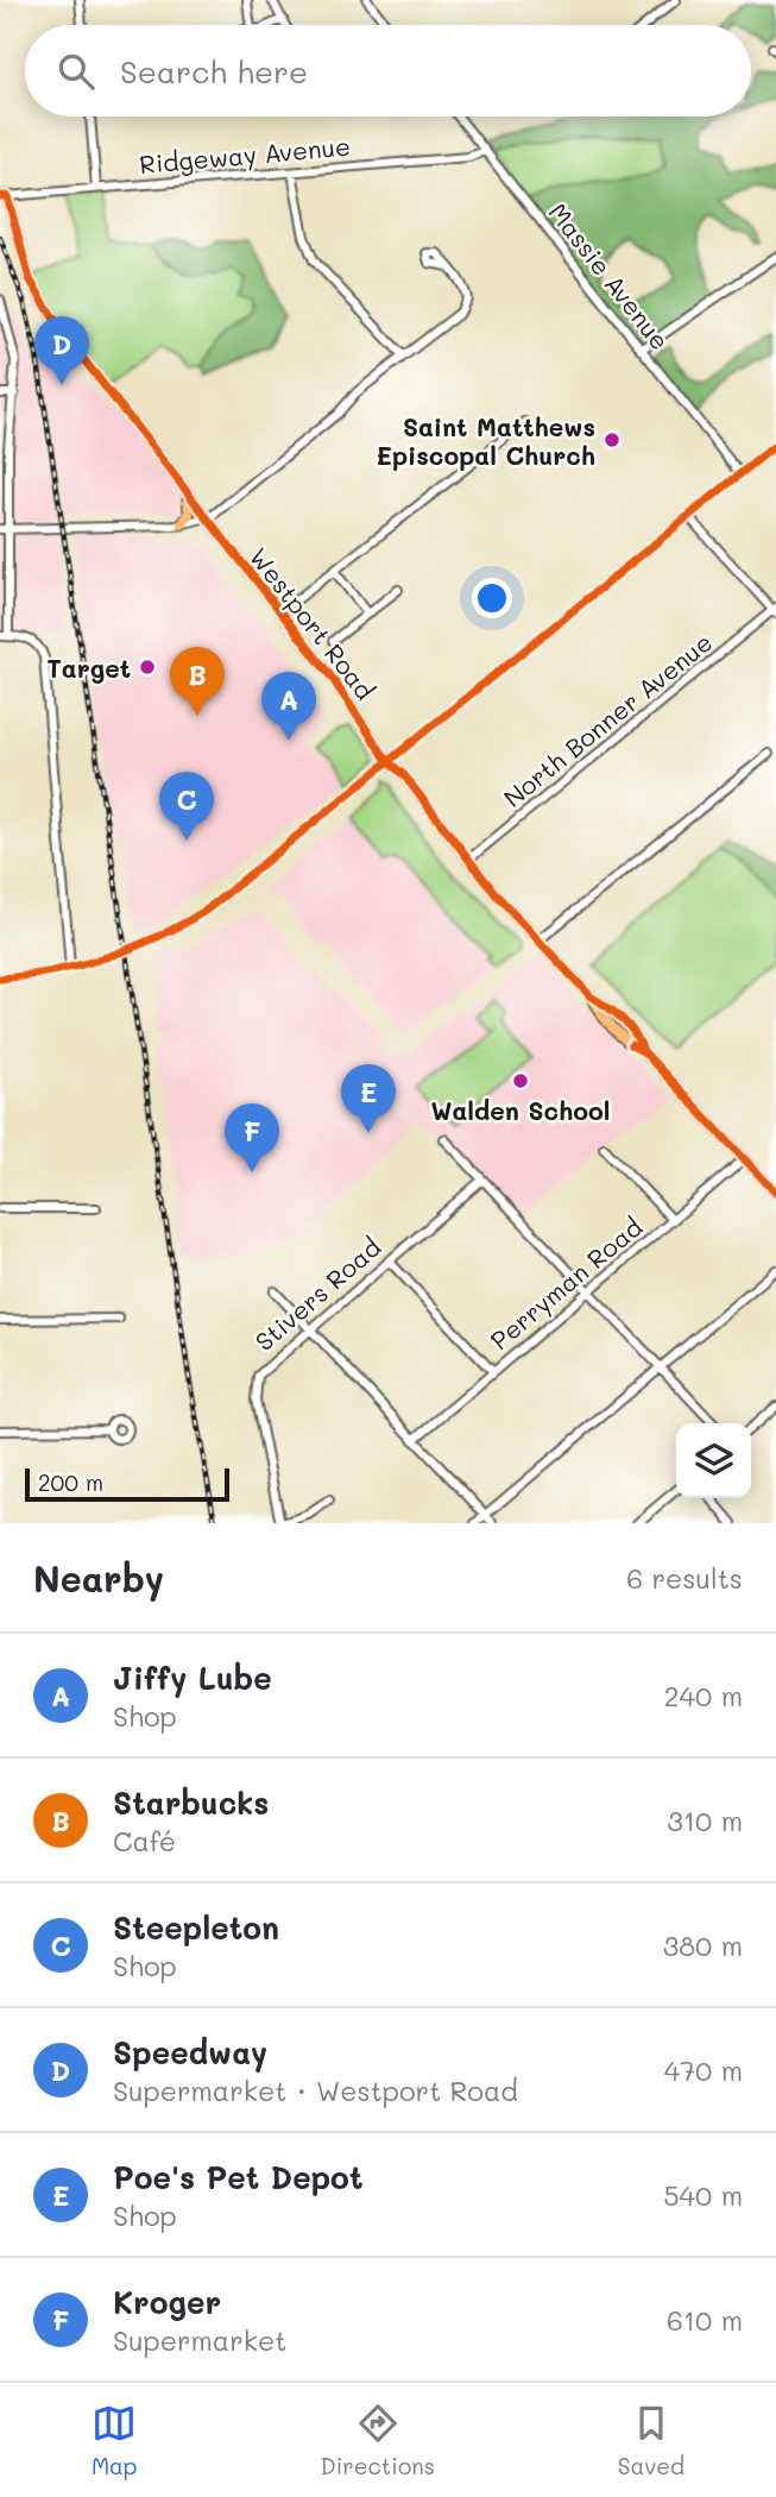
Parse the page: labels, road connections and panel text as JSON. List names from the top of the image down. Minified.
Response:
{"streets":{"main road":["Westport Road"],"street":["Ridgeway Avenue","Massie Avenue","North Bonner Avenue","Perryman Road","Stivers Road"]},"crossings":[["Ridgeway Avenue","Massie Avenue"],["Ridgeway Avenue","Westport Road"],["Westport Road","North Bonner Avenue"],["Westport Road","Perryman Road"]],"places":["Saint Matthews Episcopal Church","Target","Walden School"],"scale_bar":"200 m","page":{"search":"Search here","pins":["D","B","A","C","E","F"],"scale":"200 m","heading":["Nearby","6 results"],"list":[{"mark":"A","name":"Jiffy Lube","note":"Shop","value":"240 m"},{"mark":"B","name":"Starbucks","note":"Café","value":"310 m"},{"mark":"C","name":"Steepleton","note":"Shop","value":"380 m"},{"mark":"D","name":"Speedway","note":"Supermarket · Westport Road","value":"470 m"},{"mark":"E","name":"Poe's Pet Depot","note":"Shop","value":"540 m"},{"mark":"F","name":"Kroger","note":"Supermarket","value":"610 m"}],"nav":["Map","Directions","Saved"]}}
